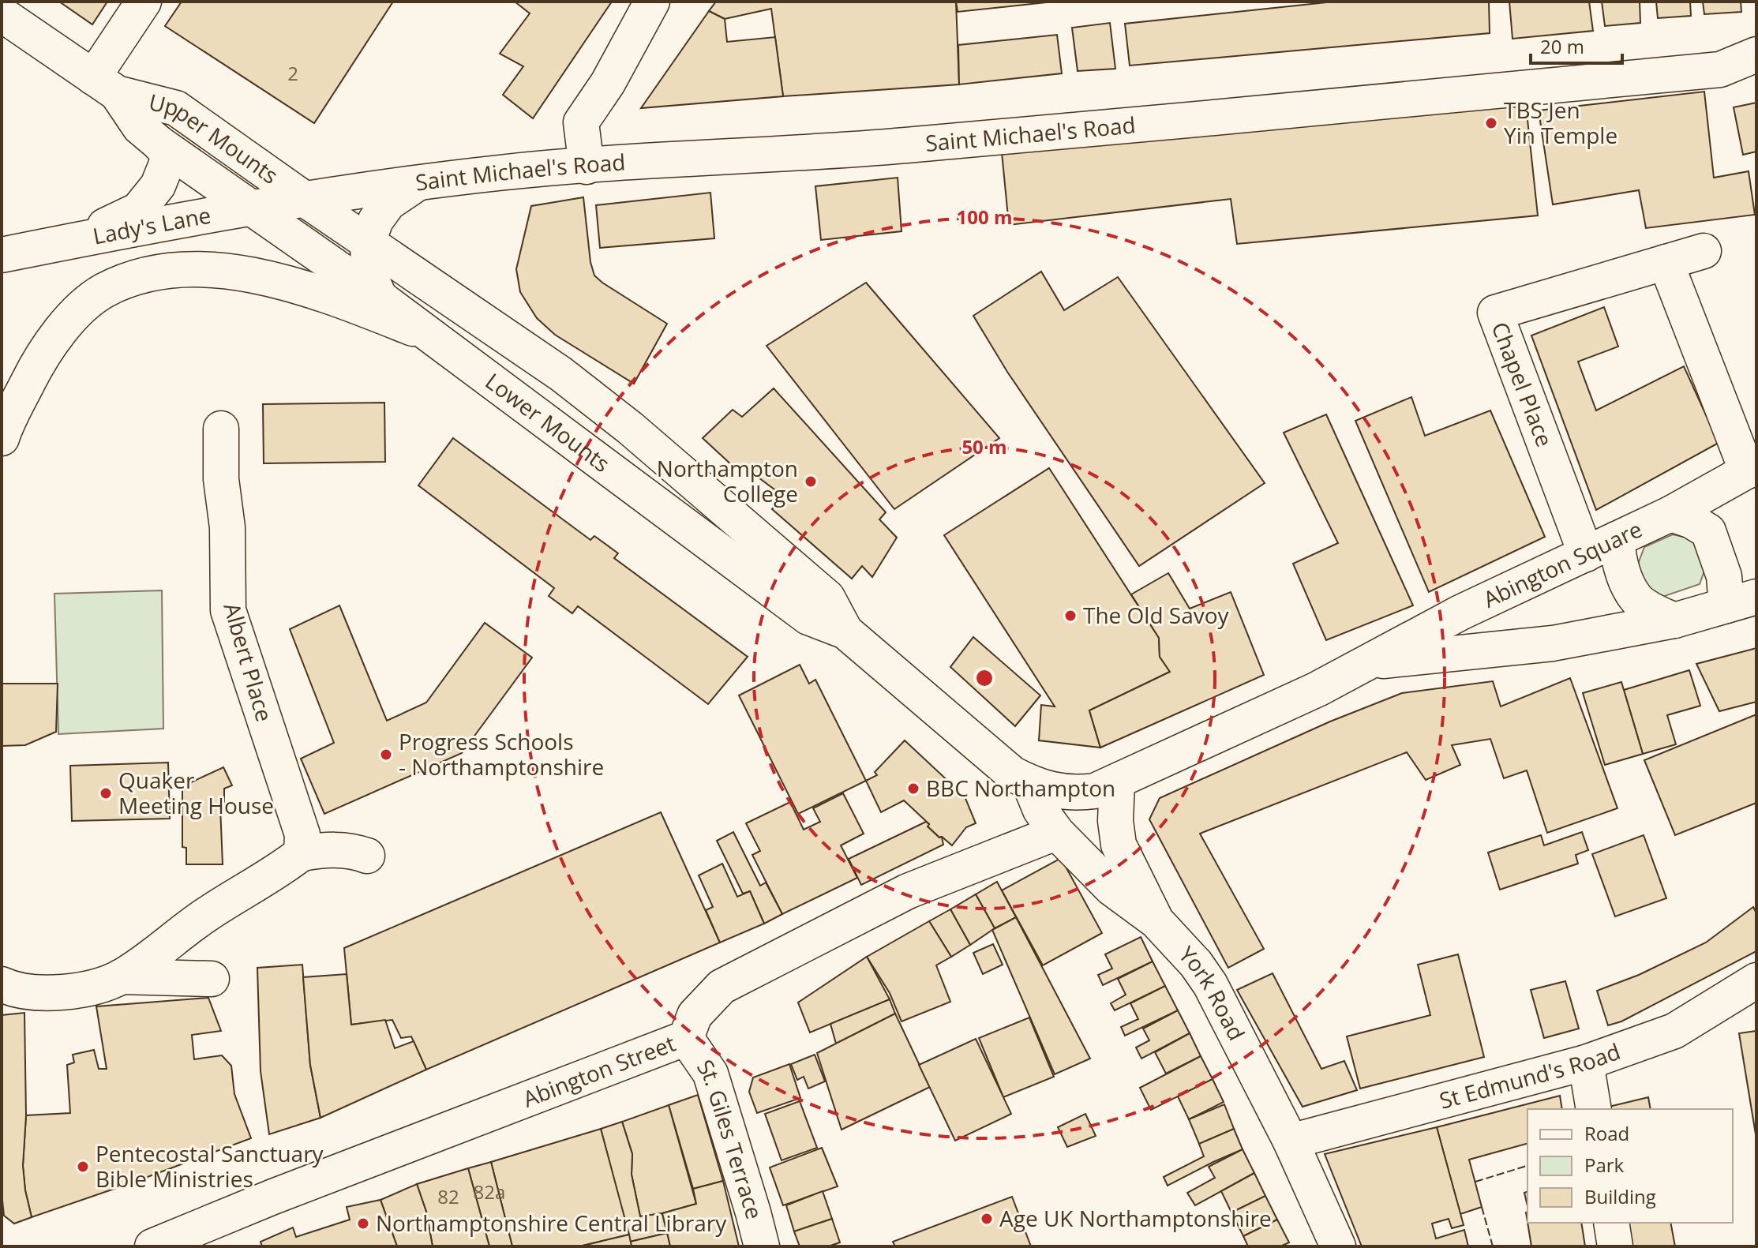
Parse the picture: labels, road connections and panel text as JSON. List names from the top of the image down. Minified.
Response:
{"streets":{"street":["Saint Michael's Road","Upper Mounts","Lady's Lane","Chapel Place","Lower Mounts","Abington Square","Albert Place","York Road","Abington Street","St Edmund's Road","St. Giles Terrace"]},"crossings":[["Saint Michael's Road","Upper Mounts"],["Saint Michael's Road","Lady's Lane"],["Saint Michael's Road","Lower Mounts"],["Upper Mounts","Lady's Lane"],["Upper Mounts","Lower Mounts"],["Lady's Lane","Lower Mounts"],["Chapel Place","Abington Square"],["Lower Mounts","Abington Square"],["Lower Mounts","York Road"],["Abington Square","York Road"],["York Road","St Edmund's Road"],["Abington Street","St. Giles Terrace"]],"places":["TBS Jen Yin Temple","Northampton College","The Old Savoy","Progress Schools - Northamptonshire","BBC Northampton","Quaker Meeting House","Pentecostal Sanctuary Bible Ministries","Age UK Northamptonshire","Northamptonshire Central Library"],"house_numbers":["2","82a","82"],"legend":["Road","Park","Building"],"scale_bar":"20 m","rings":["100 m","50 m"]}
